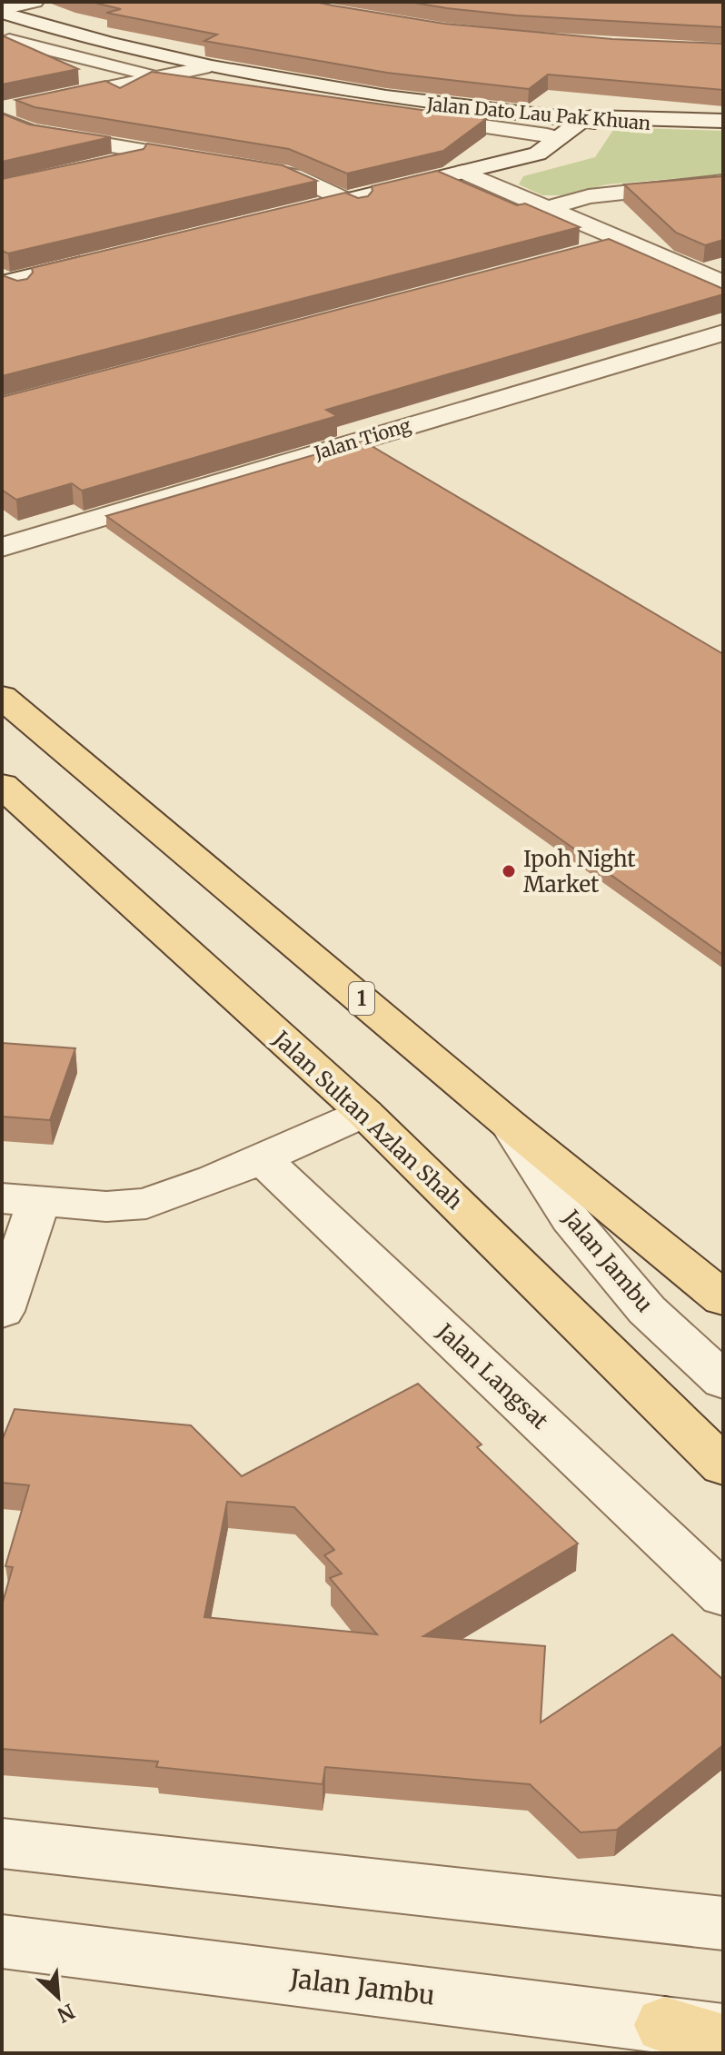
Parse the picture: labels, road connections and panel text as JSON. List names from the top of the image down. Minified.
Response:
{"streets":{"main road":["1","Jalan Sultan Azlan Shah"],"street":["Jalan Dato Lau Pak Khuan","Jalan Tiong","Jalan Jambu","Jalan Langsat"]},"crossings":[["1","Jalan Jambu"]],"places":["Ipoh Night Market"],"north":"bottom right"}
